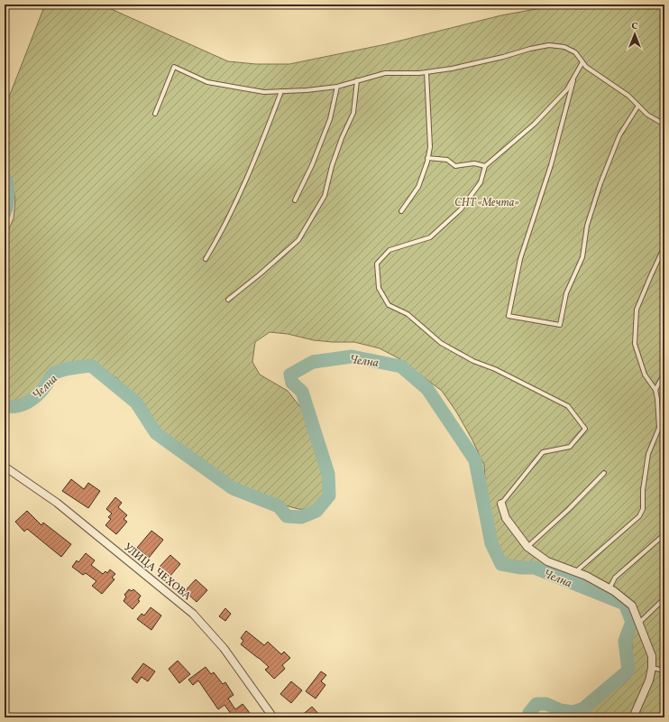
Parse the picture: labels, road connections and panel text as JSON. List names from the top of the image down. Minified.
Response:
{"streets":{"street":["УЛИЦА ЧЕХОВА"]},"water":["Челна"],"parks":["СНТ «Мечта»"],"north":"top"}
